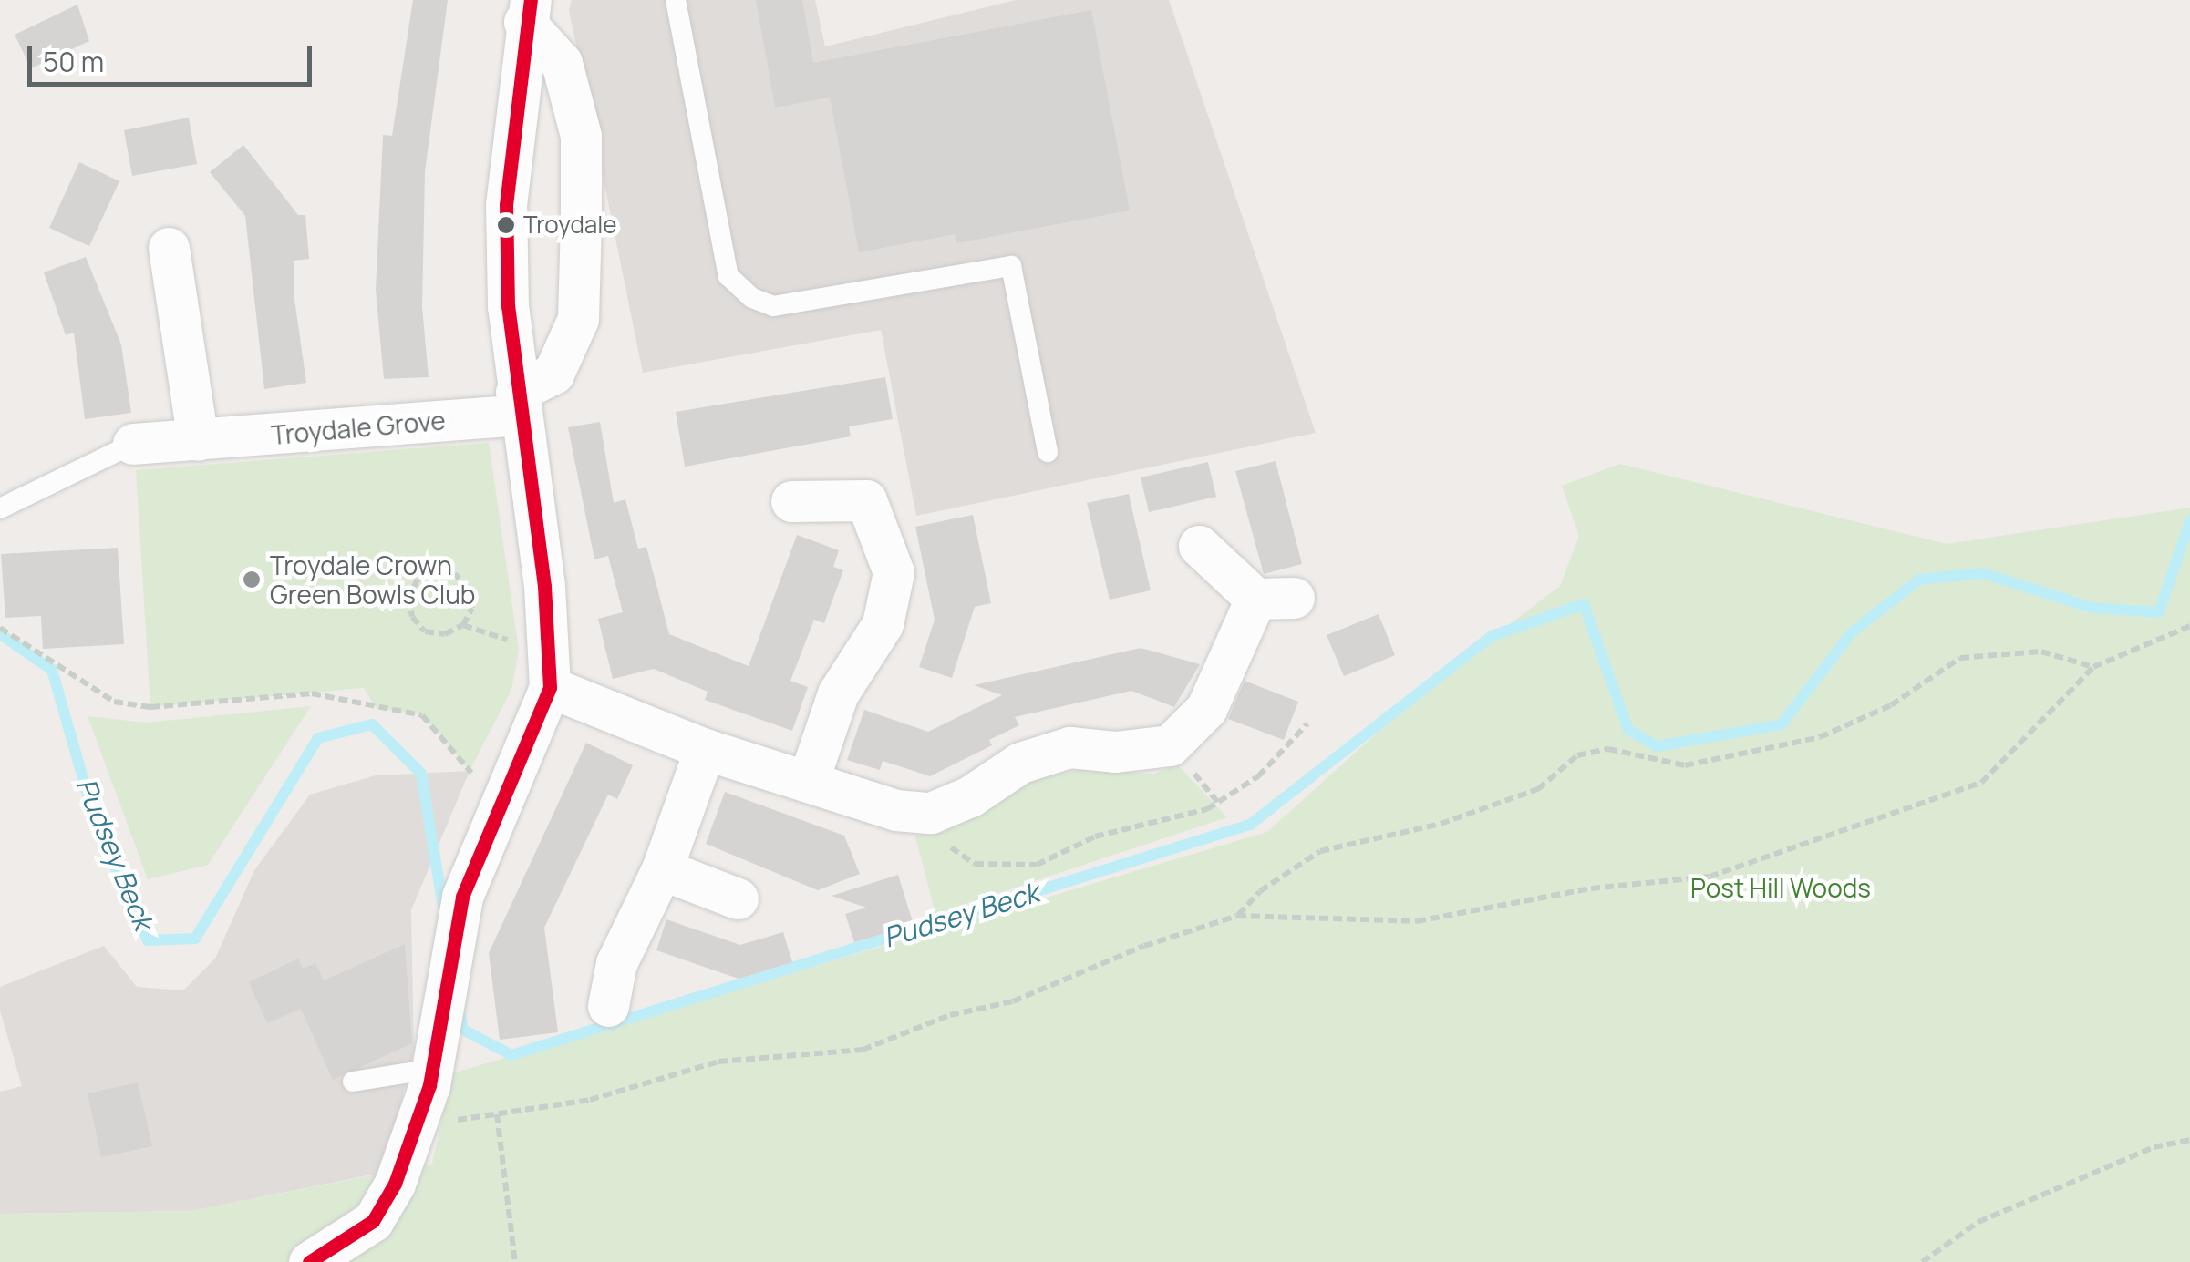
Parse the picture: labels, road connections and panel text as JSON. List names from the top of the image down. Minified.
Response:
{"streets":{"street":["Troydale Grove"]},"water":["Pudsey Beck"],"parks":["Post Hill Woods"],"places":["Troydale","Troydale Crown Green Bowls Club"],"scale_bar":"50 m"}
